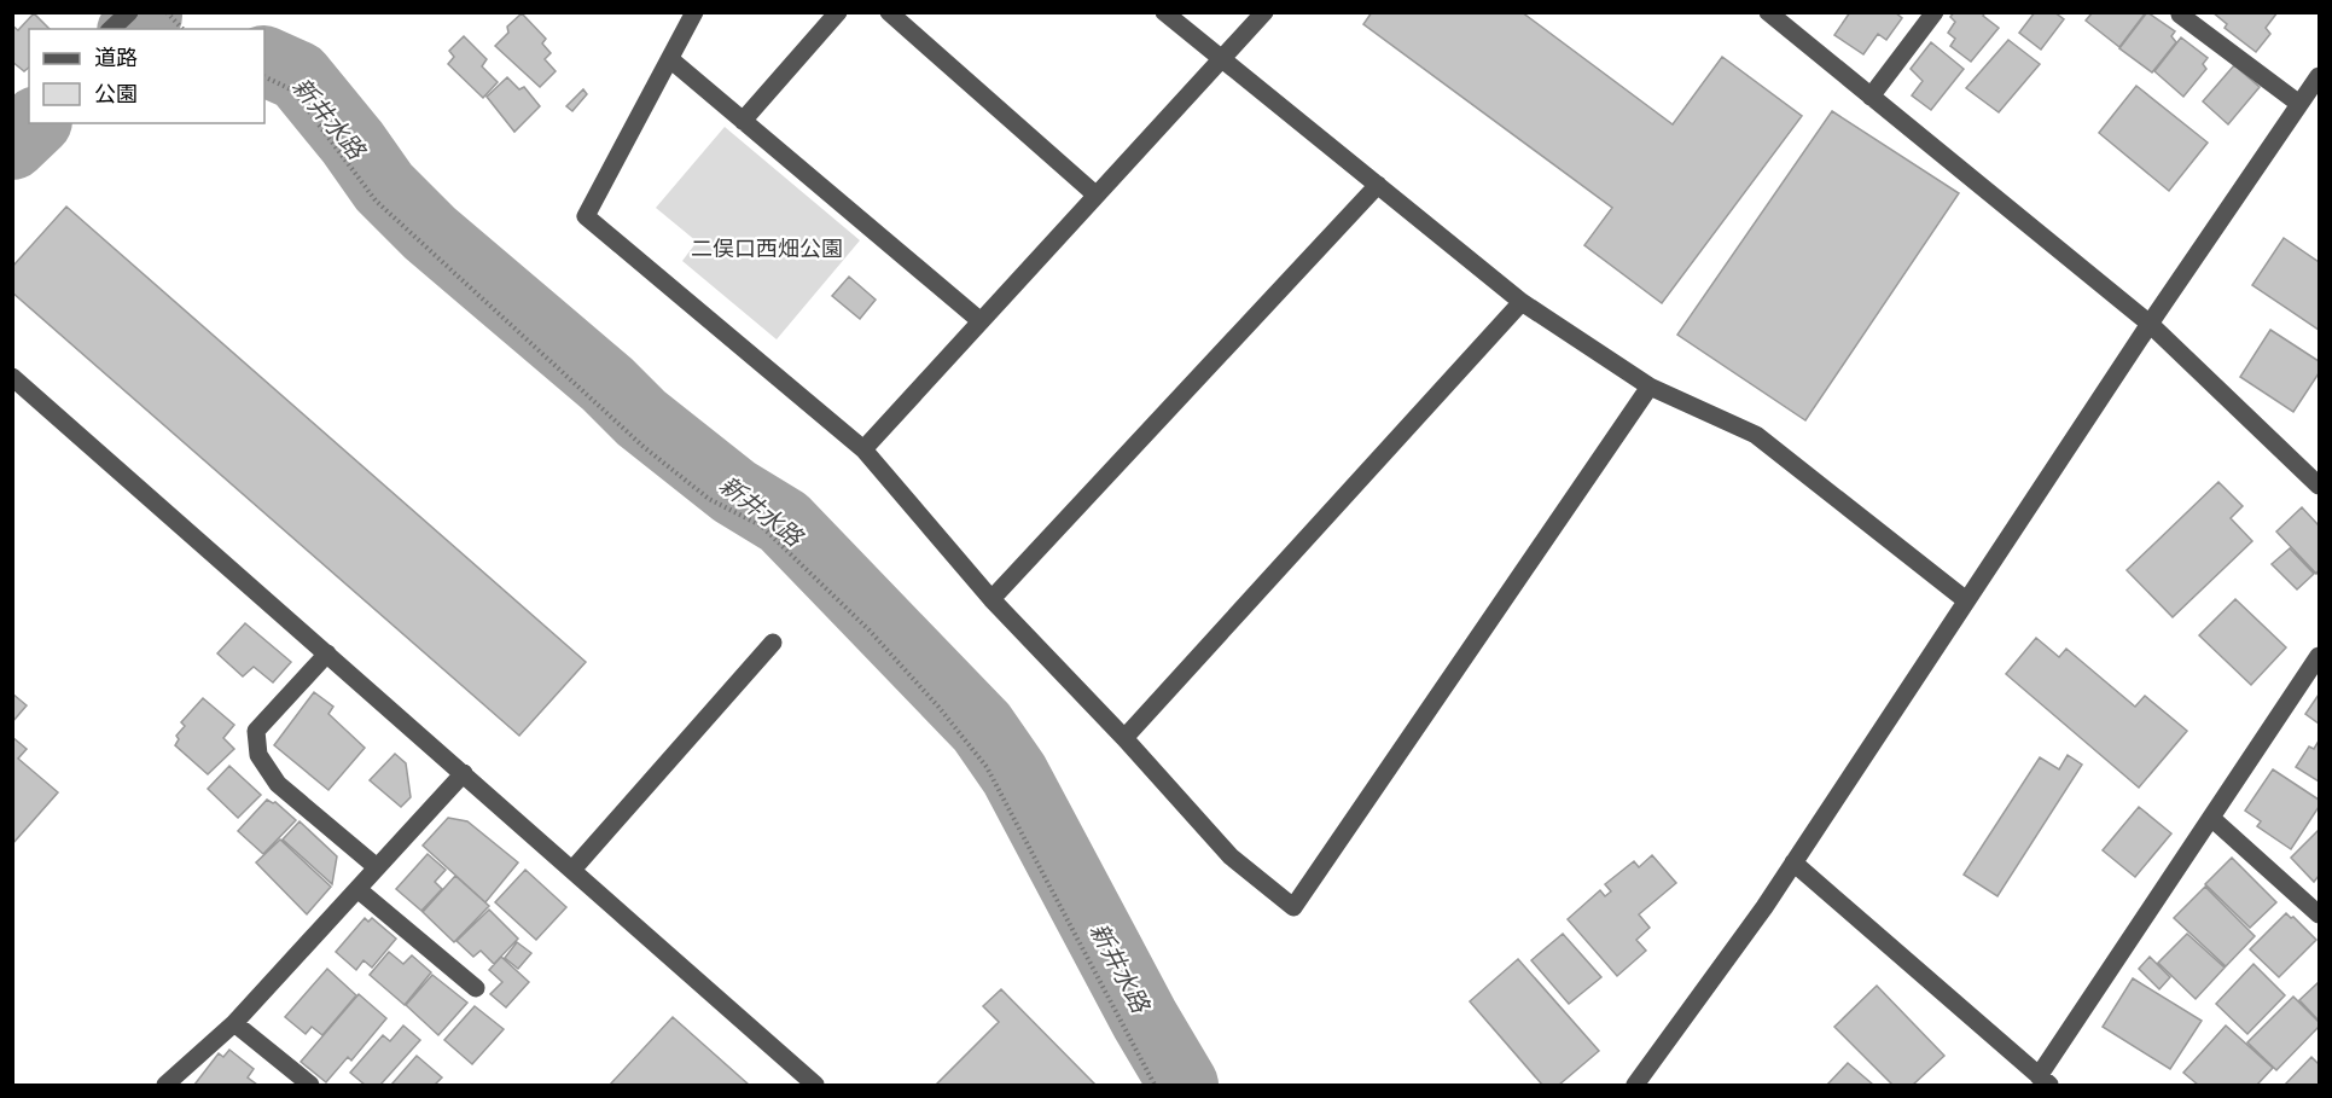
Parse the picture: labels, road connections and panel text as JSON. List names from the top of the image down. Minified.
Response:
{"water":["新井水路"],"parks":["二俣口西畑公園"],"legend":["道路","公園"]}
